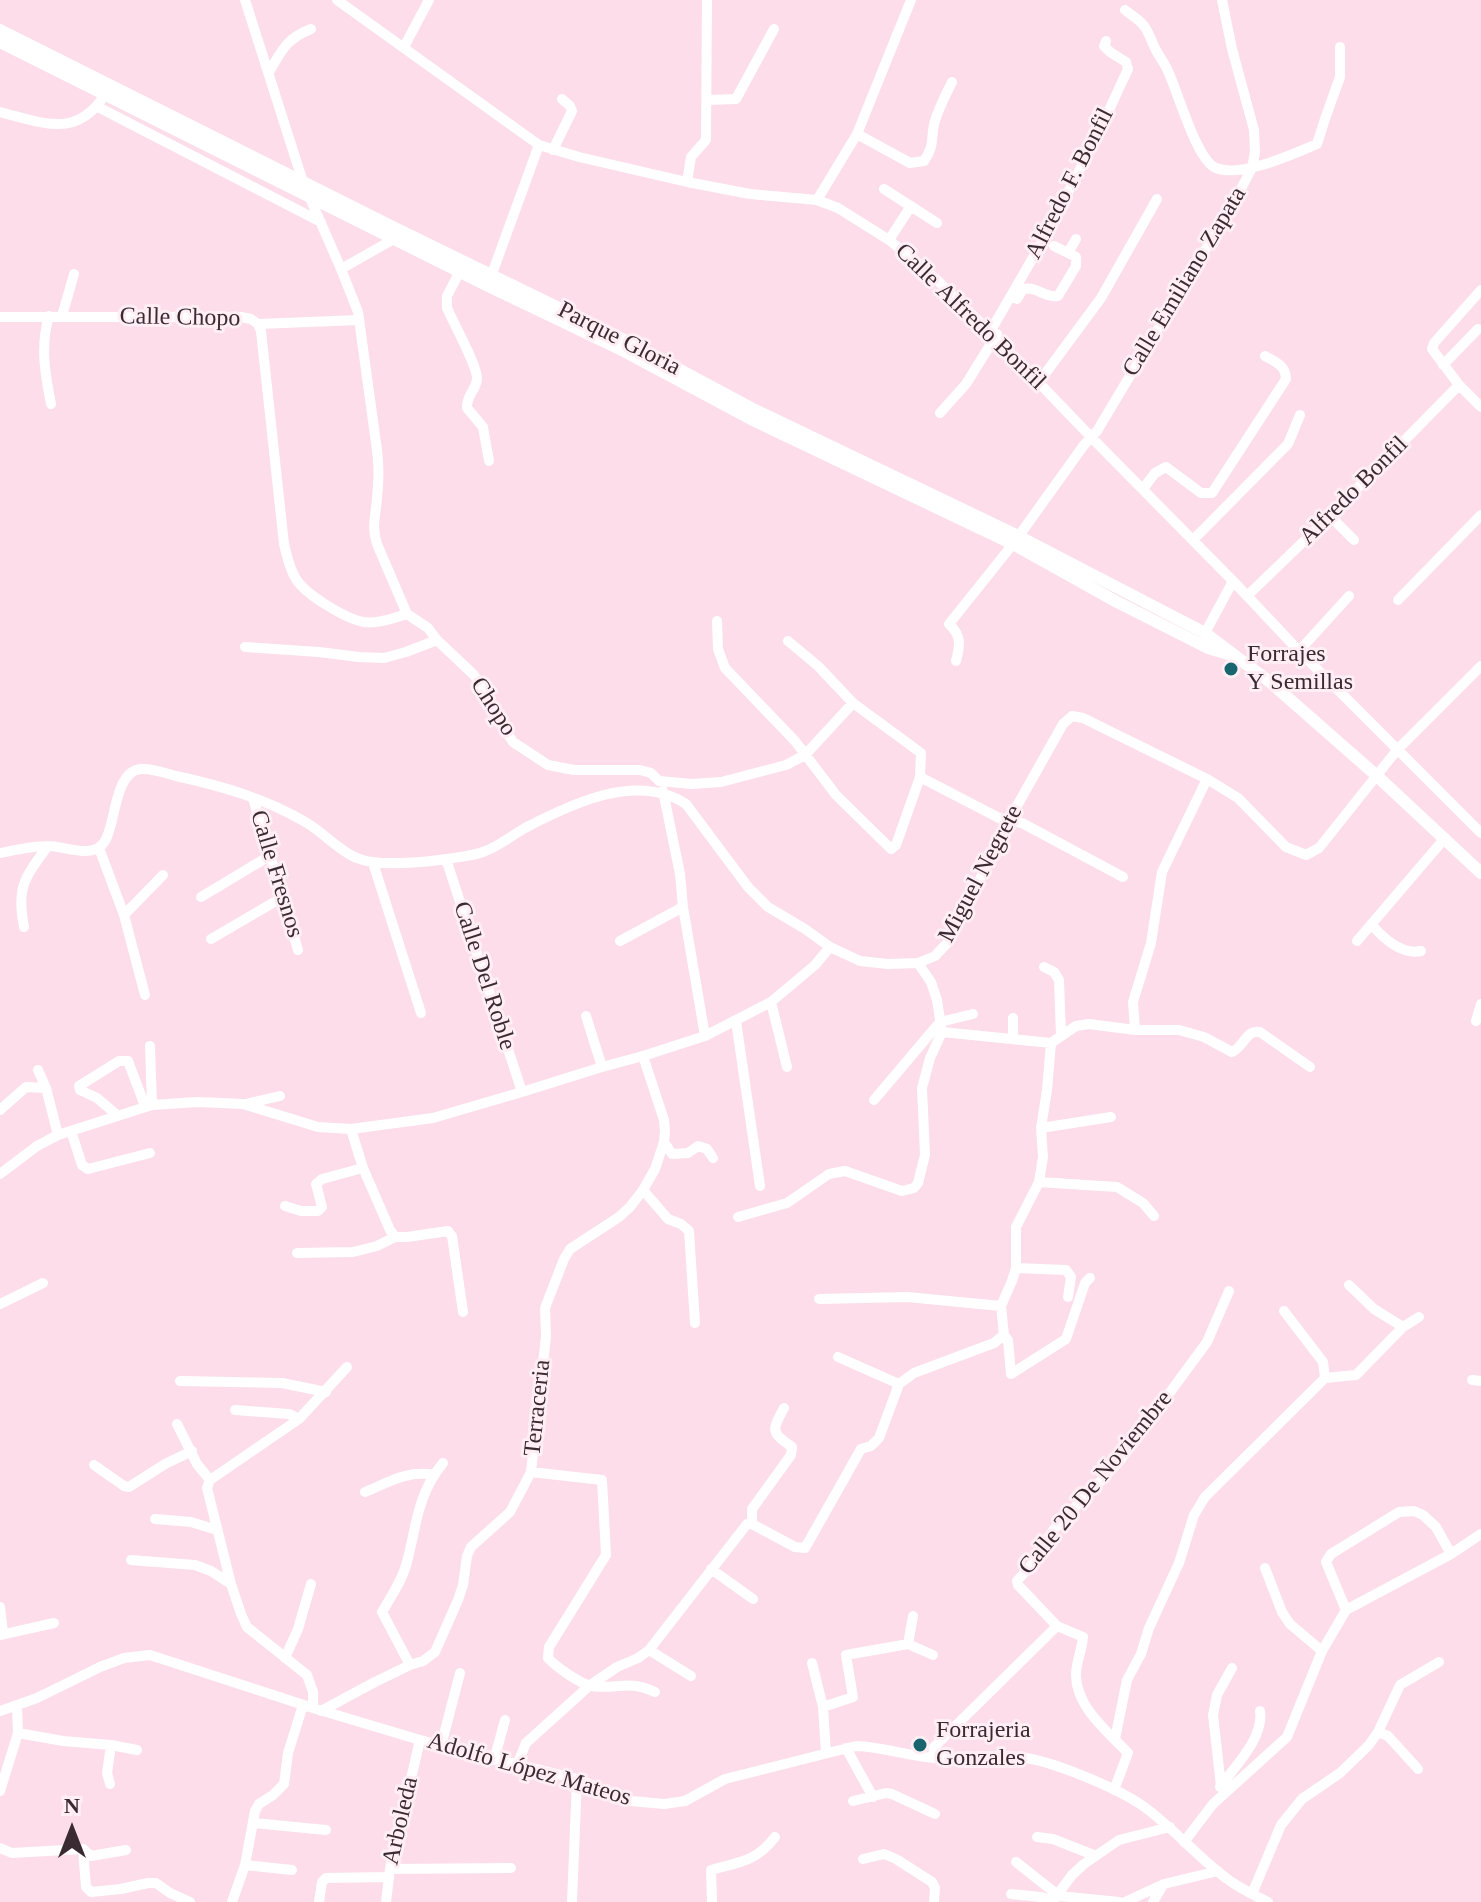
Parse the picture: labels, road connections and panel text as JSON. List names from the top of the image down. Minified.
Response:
{"streets":{"main road":["Parque Gloria"],"street":["Alfredo F. Bonfil","Calle Emiliano Zapata","Calle Alfredo Bonfil","Calle Chopo","Alfredo Bonfil","Chopo","Calle Fresnos","Miguel Negrete","Calle Del Roble","Terraceria","Calle 20 De Noviembre","Adolfo López Mateos","Arboleda"]},"crossings":[["Alfredo F. Bonfil","Calle Alfredo Bonfil"],["Calle Emiliano Zapata","Calle Alfredo Bonfil"],["Calle Emiliano Zapata","Parque Gloria"],["Calle Alfredo Bonfil","Alfredo Bonfil"],["Calle Chopo","Chopo"],["Parque Gloria","Chopo"],["Parque Gloria","Miguel Negrete"],["Calle Fresnos","Miguel Negrete"],["Miguel Negrete","Calle Del Roble"],["Terraceria","Adolfo López Mateos"],["Adolfo López Mateos","Arboleda"]],"places":["Forrajes Y Semillas","Forrajeria Gonzales"],"north":"top"}
